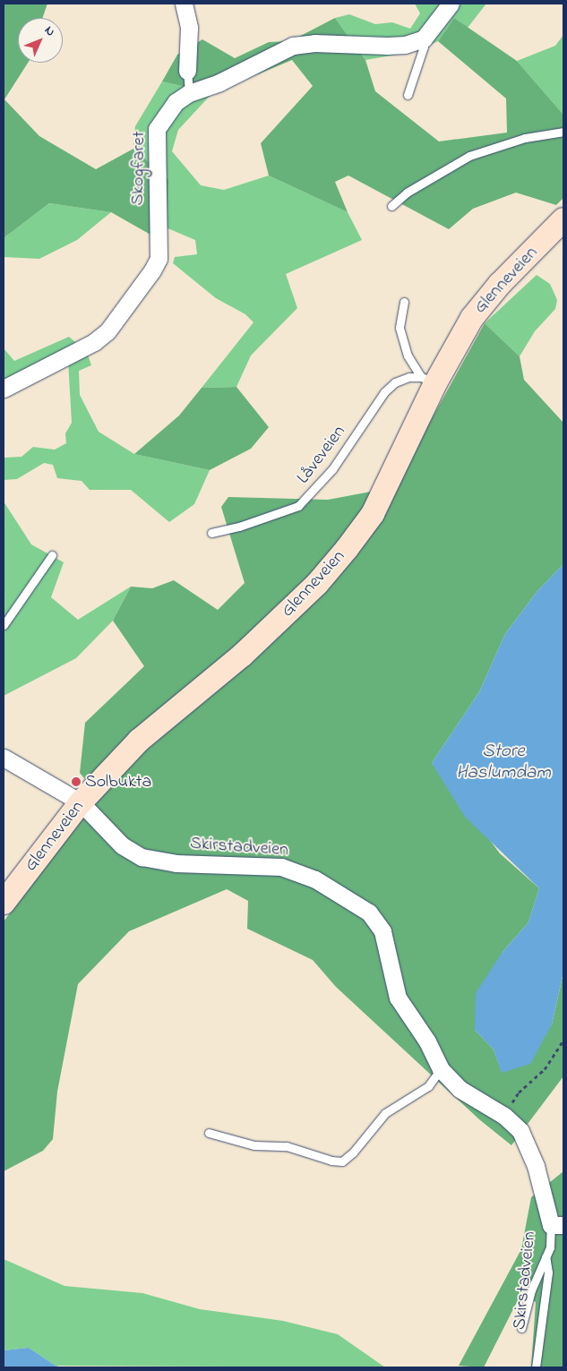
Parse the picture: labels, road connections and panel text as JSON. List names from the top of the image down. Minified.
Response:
{"streets":{"main road":["Glenneveien"],"street":["Skogfaret","Skirstadveien"],"lane":["Låveveien"]},"crossings":[["Glenneveien","Låveveien"],["Glenneveien","Skirstadveien"]],"water":["Store Haslumdam"],"places":["Solbukta"],"north":"top right"}
